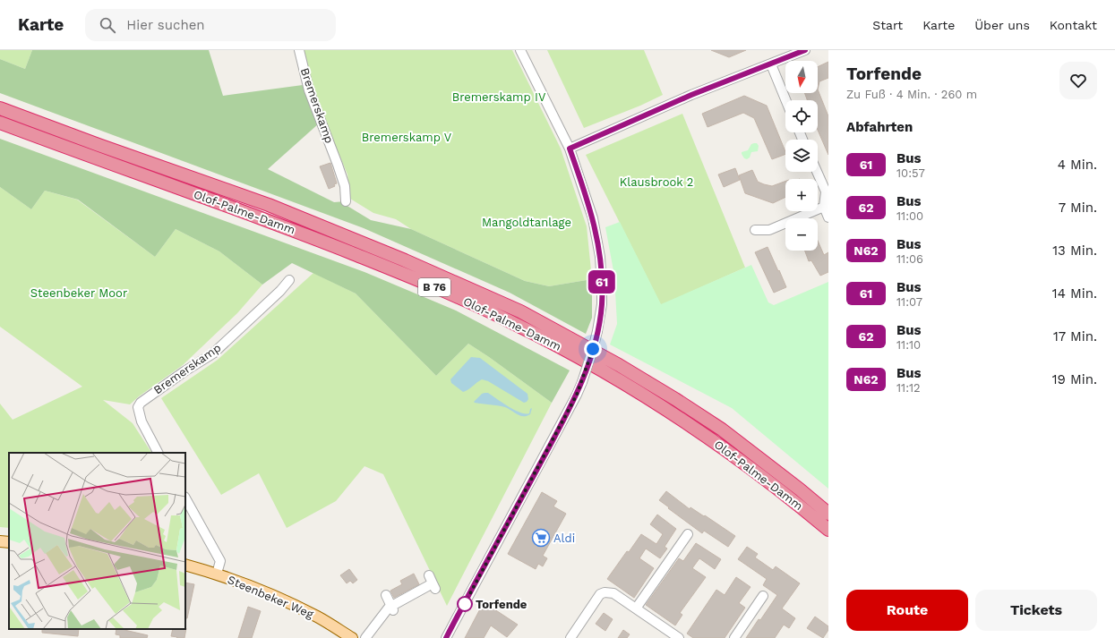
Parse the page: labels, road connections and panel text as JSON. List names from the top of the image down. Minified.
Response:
{"streets":{"highway":["Olof-Palme-Damm","B 76"],"main road":["Steenbeker Weg"],"street":["Bremerskamp"]},"parks":["Bremerskamp IV","Bremerskamp V","Klausbrook 2","Mangoldtanlage","Steenbeker Moor"],"places":{"supermarket":["Aldi"],"other":["Torfende"]},"lines":["bus line 61"],"north":"bottom","page":{"header":"Karte","search":"Hier suchen","nav":["Start","Karte","Über uns","Kontakt"],"on_map":"61","heading":[["Torfende","Zu Fuß · 4 Min. · 260 m"],"Abfahrten"],"map_buttons":["+","−"],"list":[{"mark":"61","name":"Bus","note":"10:57","value":"4 Min."},{"mark":"62","name":"Bus","note":"11:00","value":"7 Min."},{"mark":"N62","name":"Bus","note":"11:06","value":"13 Min."},{"mark":"61","name":"Bus","note":"11:07","value":"14 Min."},{"mark":"62","name":"Bus","note":"11:10","value":"17 Min."},{"mark":"N62","name":"Bus","note":"11:12","value":"19 Min."}],"buttons":["Route","Tickets"]}}
